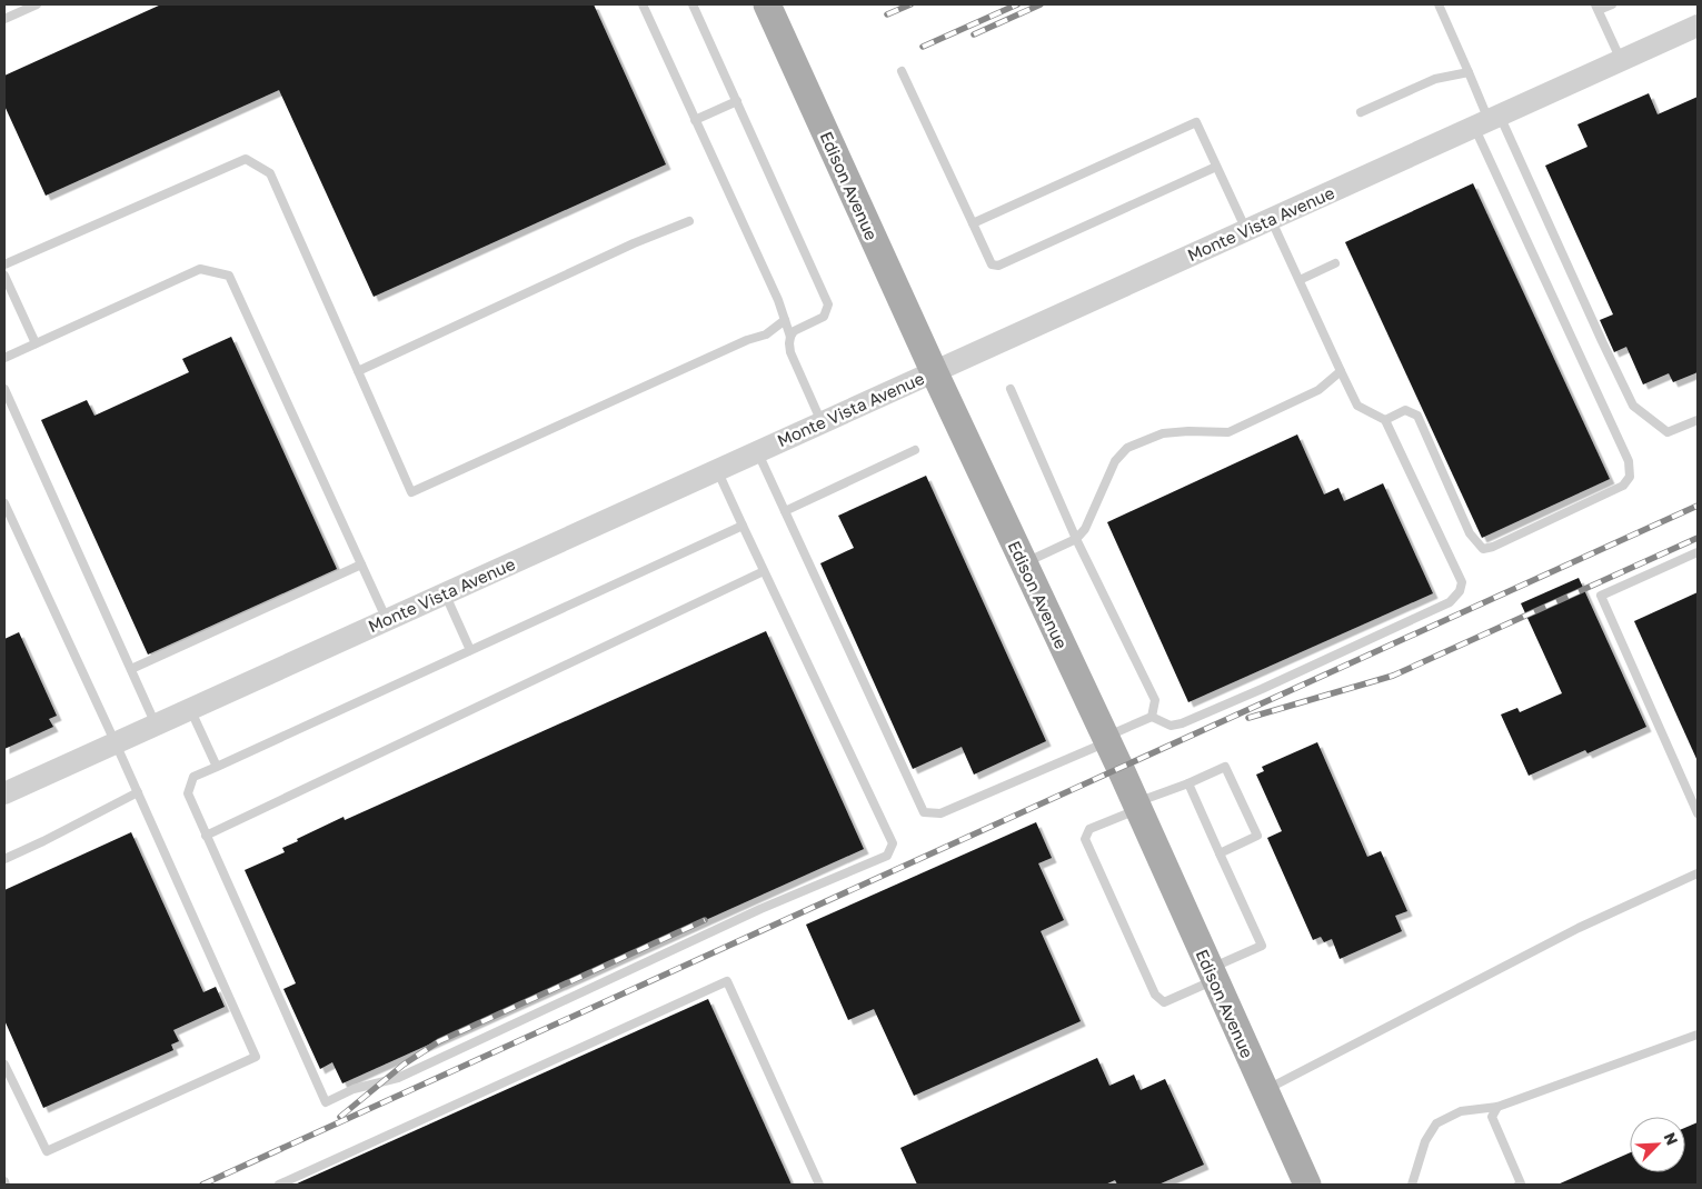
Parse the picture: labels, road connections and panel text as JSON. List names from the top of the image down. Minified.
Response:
{"streets":{"main road":["Edison Avenue"],"street":["Monte Vista Avenue"]},"crossings":[["Edison Avenue","Monte Vista Avenue"]],"north":"top right"}
